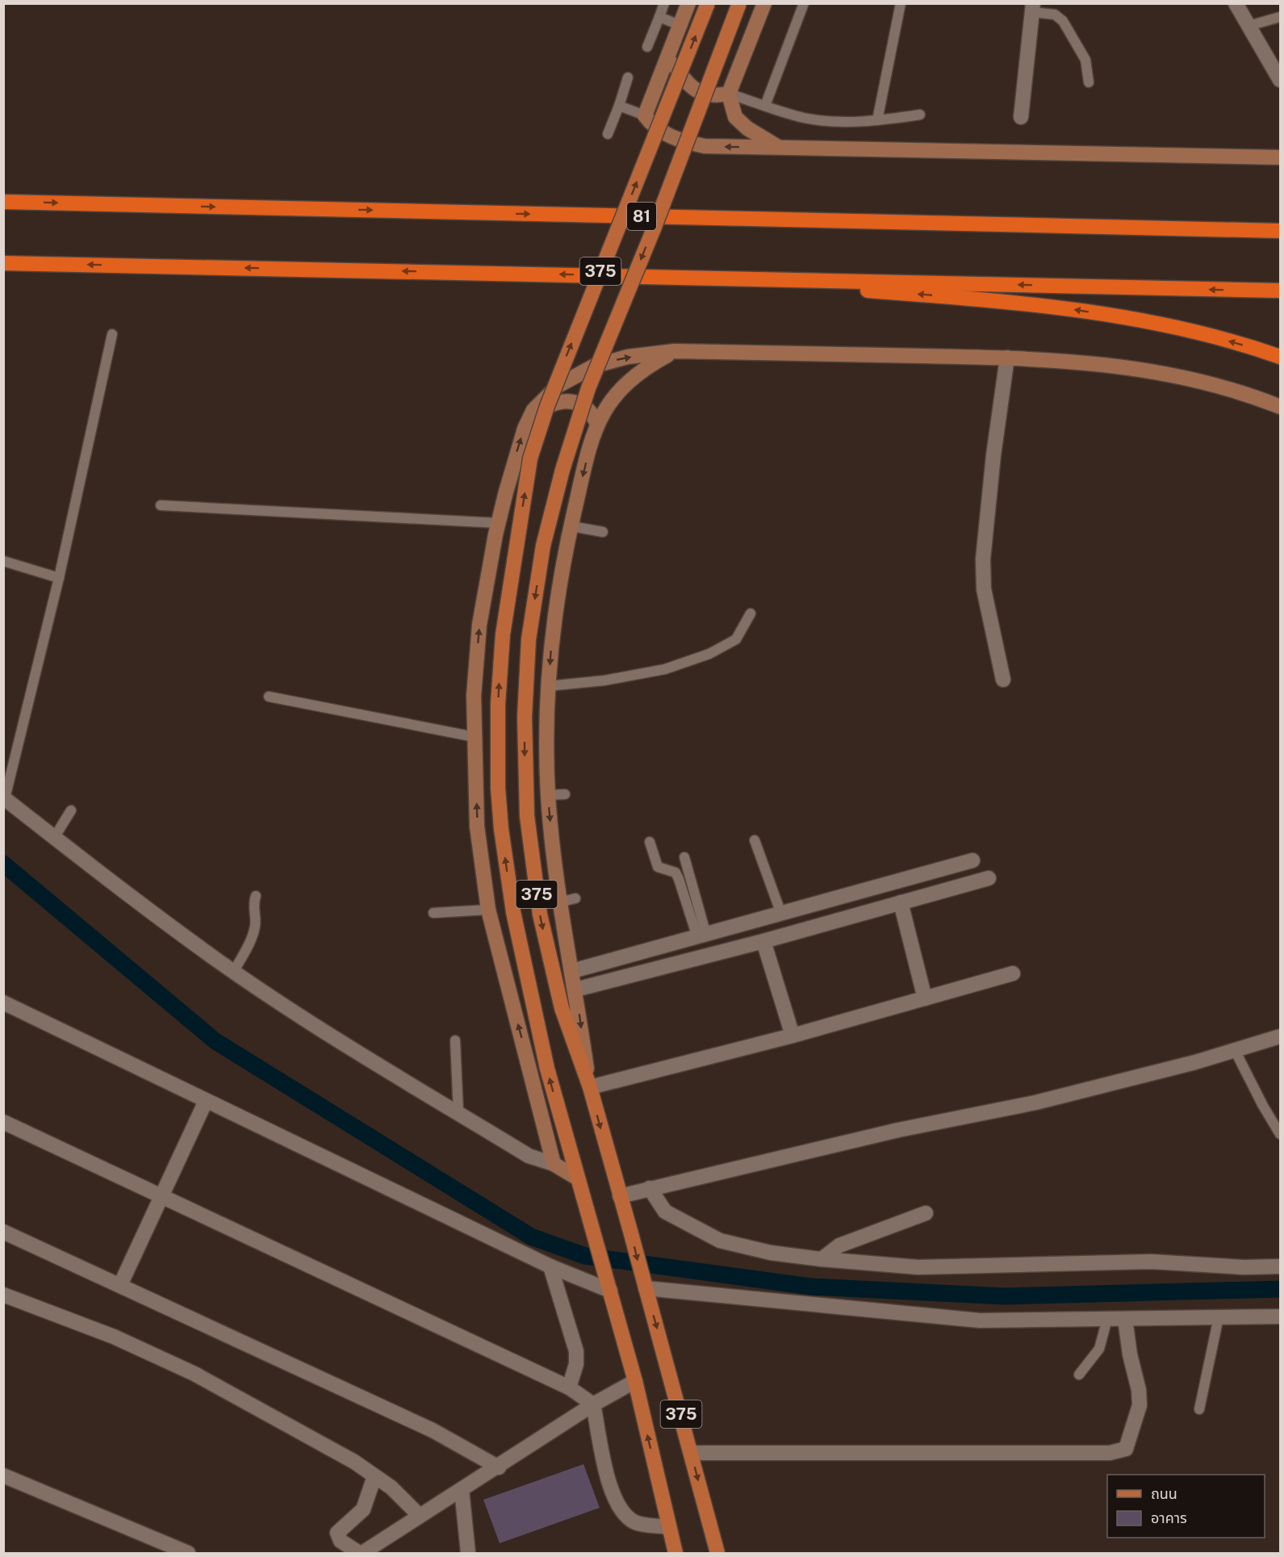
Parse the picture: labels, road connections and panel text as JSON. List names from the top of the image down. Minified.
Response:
{"streets":{"highway":["81"],"main road":["375"]},"legend":["ถนน","อาคาร"]}
